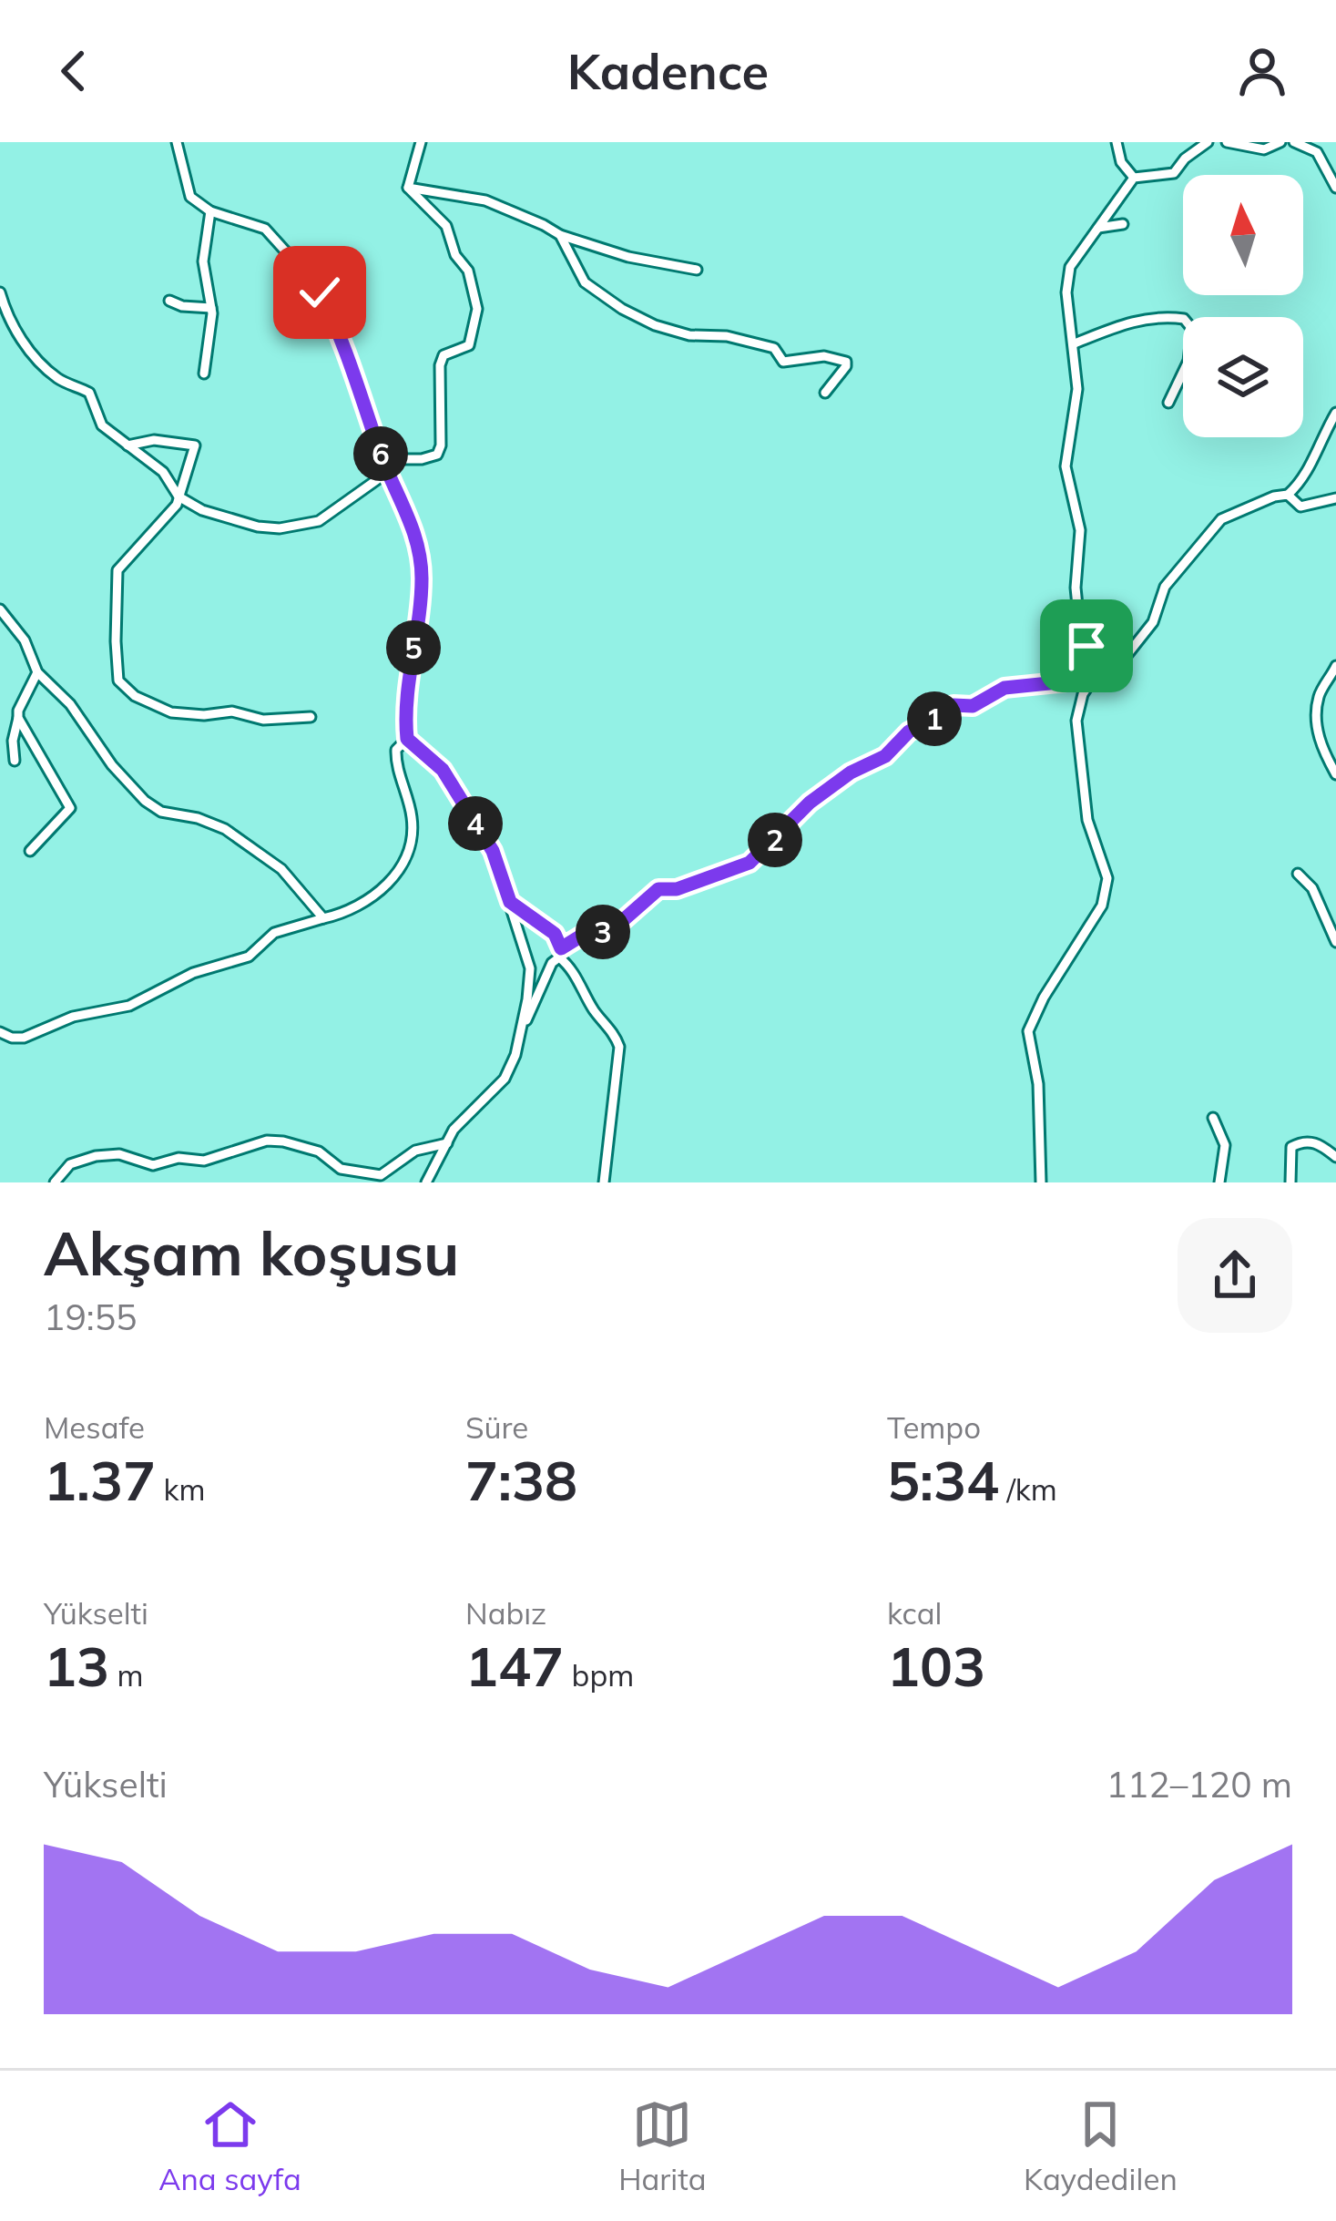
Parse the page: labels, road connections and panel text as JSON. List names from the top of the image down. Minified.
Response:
{"north":"top","page":{"header":"Kadence","pins":["6","5","1","4","2","3"],"heading":["Akşam koşusu","19:55"],"stats":[["Mesafe","1.37 km"],["Süre","7:38"],["Tempo","5:34 /km"],["Yükselti","13 m"],["Nabız","147 bpm"],["kcal","103"]],"chart":["Yükselti","112–120 m"],"tabs":["Ana sayfa","Harita","Kaydedilen"]}}
